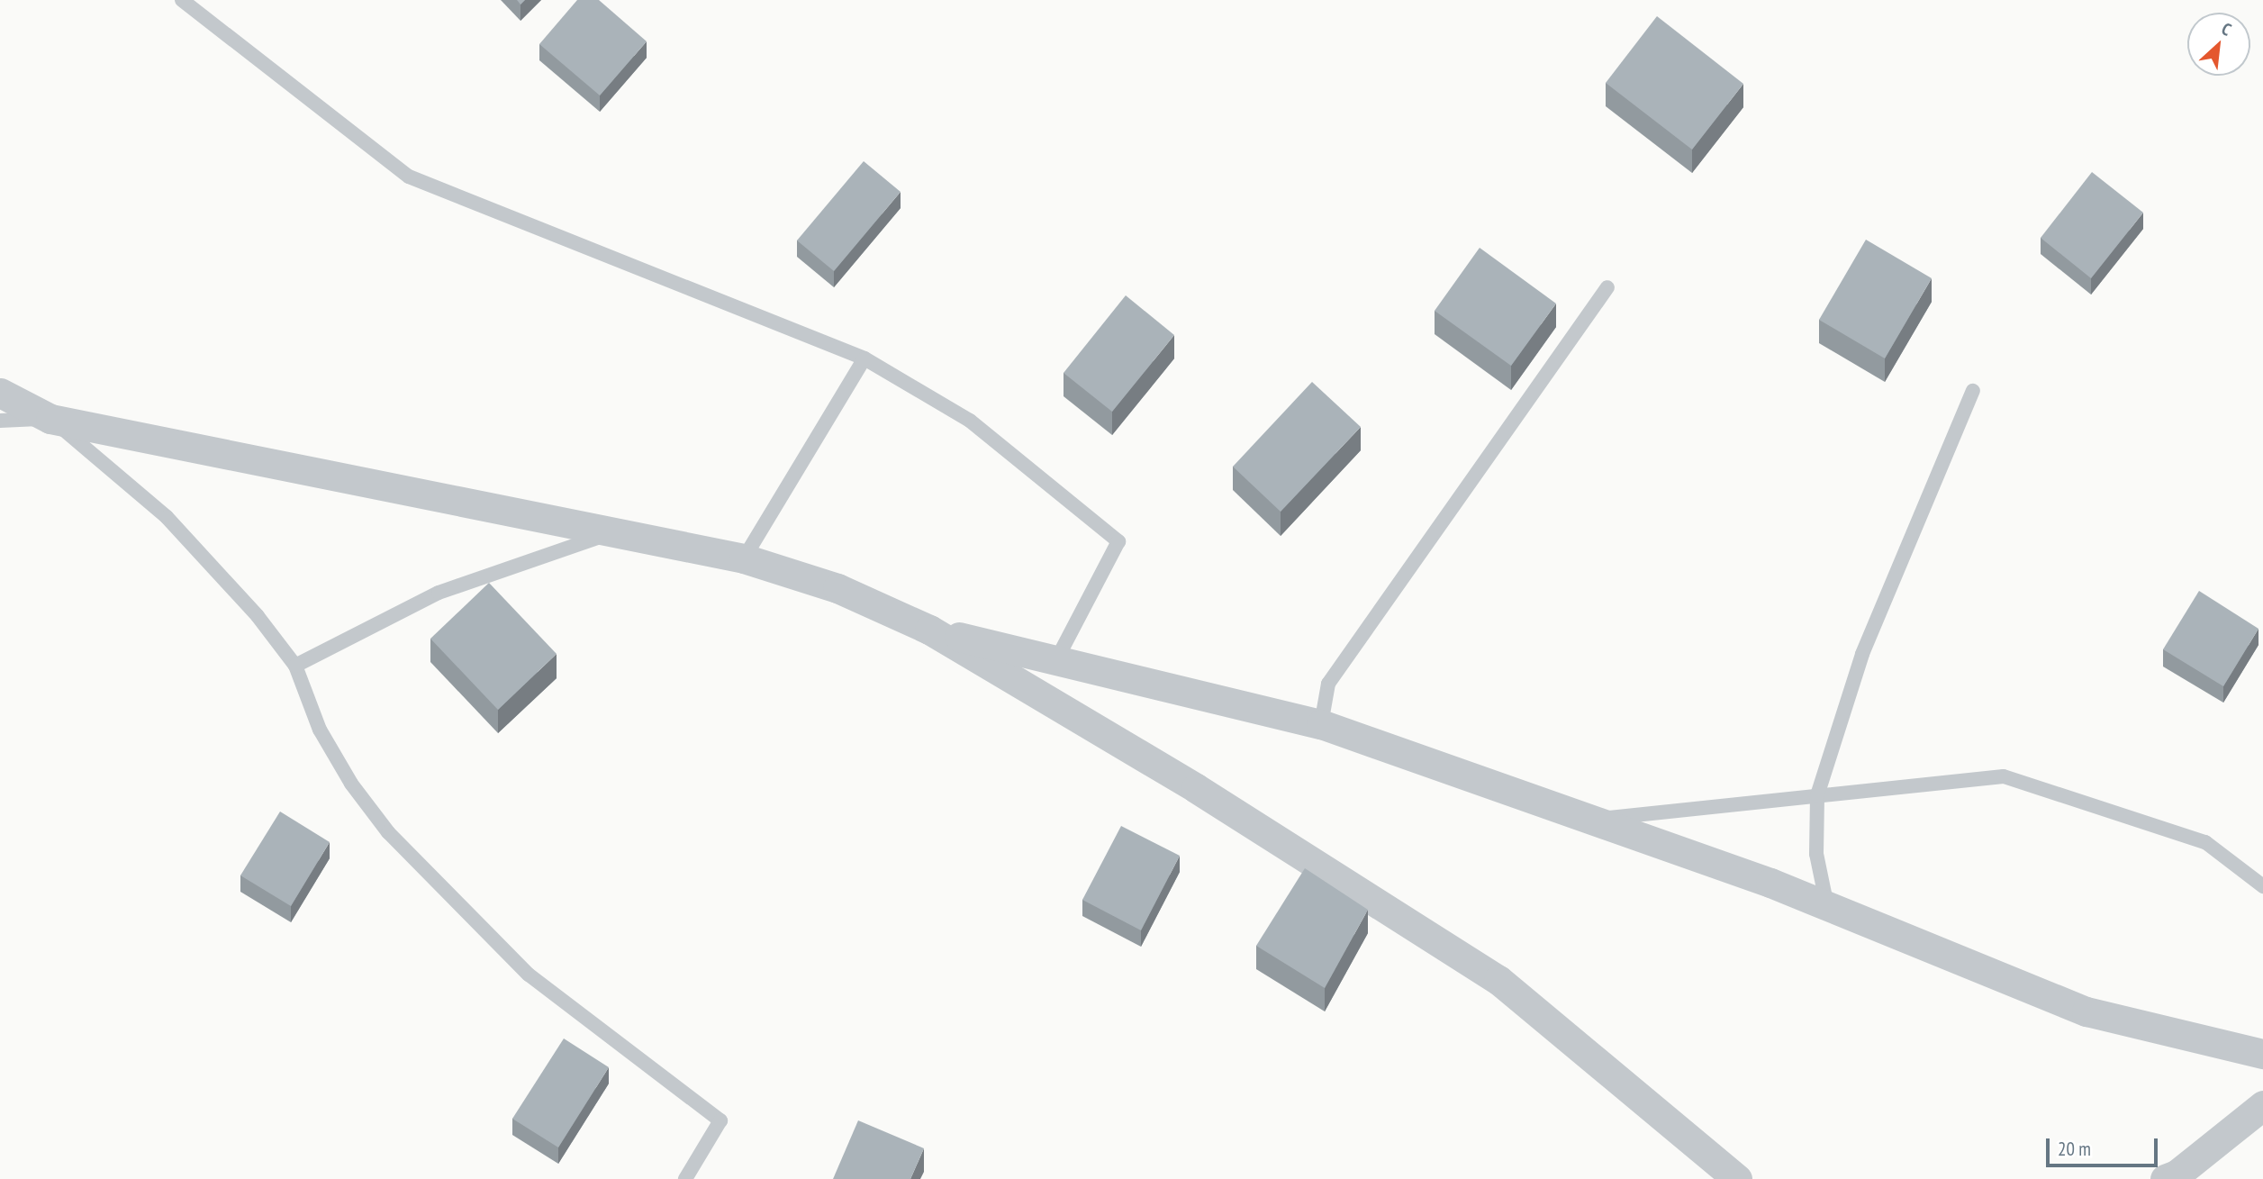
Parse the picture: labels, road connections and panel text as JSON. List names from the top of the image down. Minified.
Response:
{"scale_bar":"20 m","north":"top right"}
